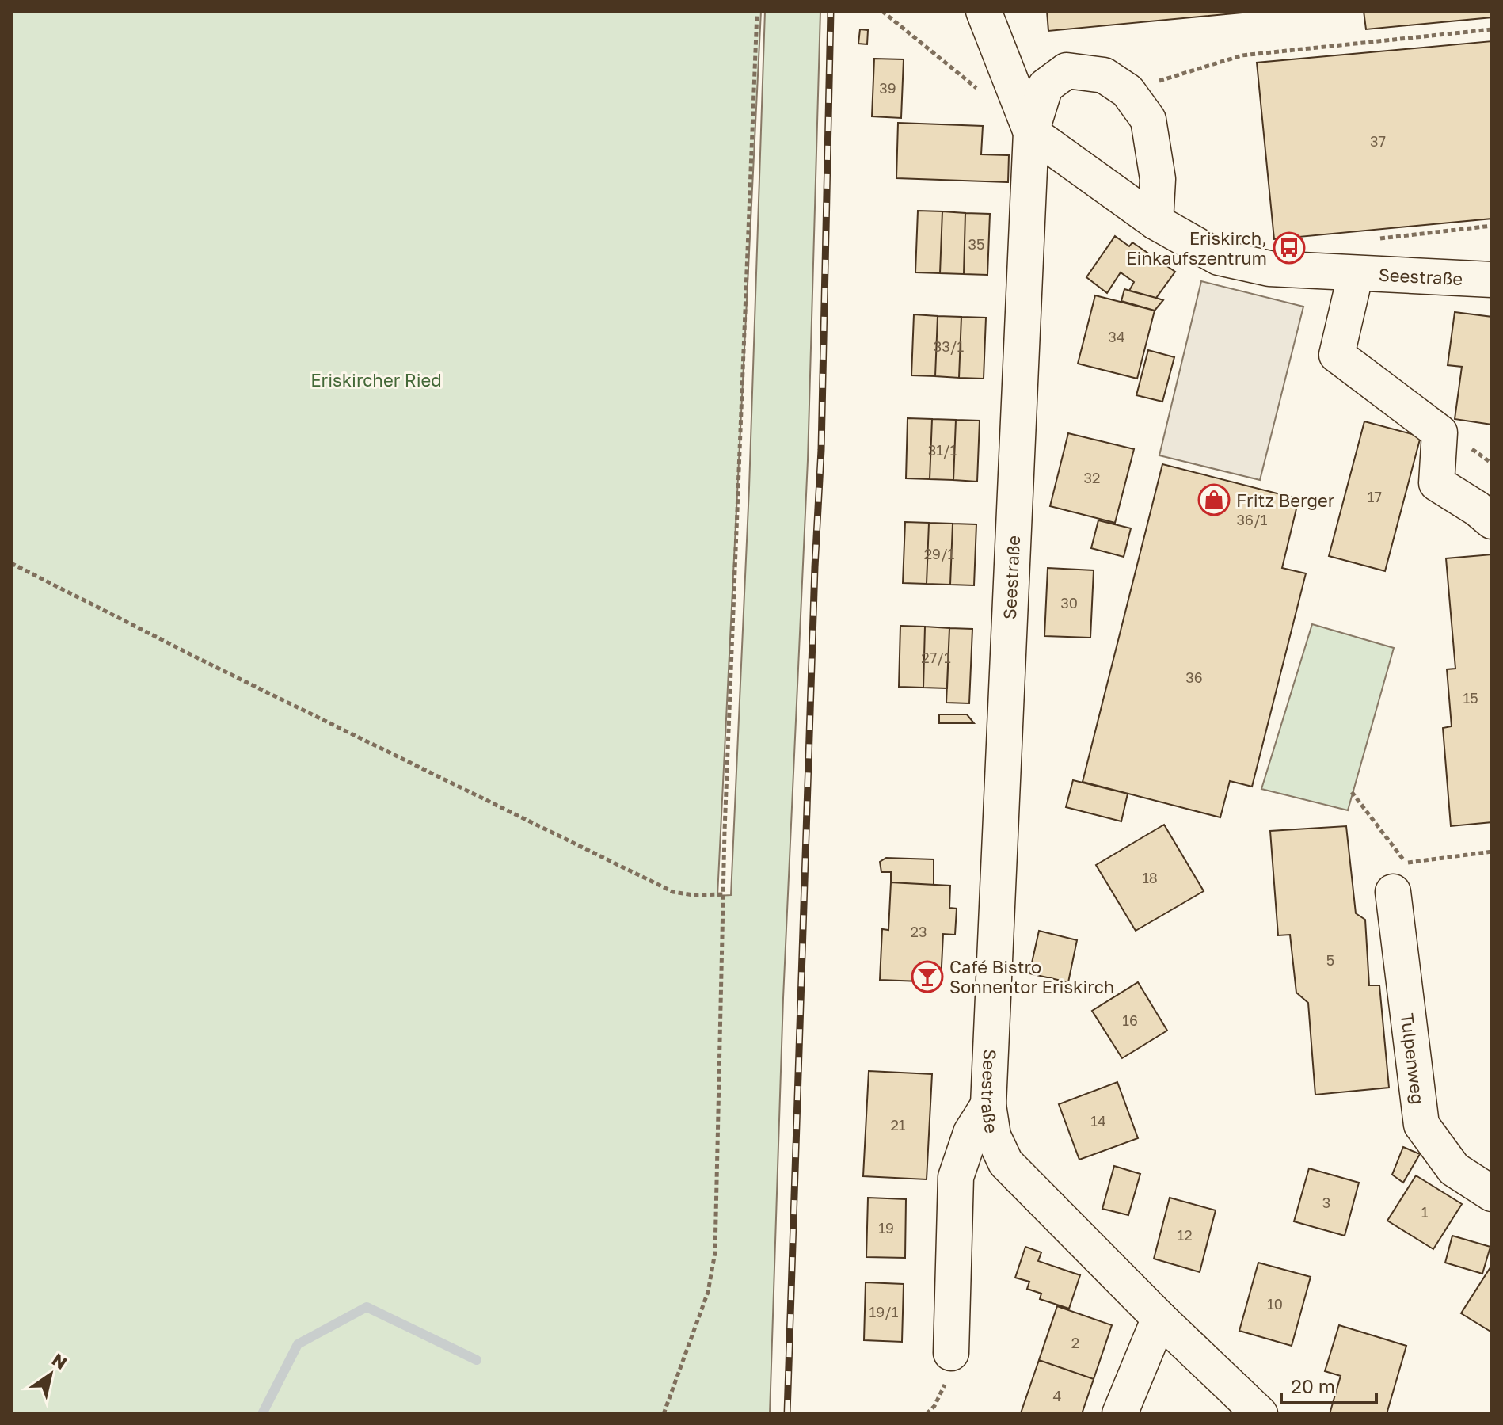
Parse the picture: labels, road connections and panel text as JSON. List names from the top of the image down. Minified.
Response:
{"streets":{"street":["Seestraße","Tulpenweg"]},"parks":["Eriskircher Ried"],"places":{"bus stop":["Eriskirch, Einkaufszentrum"],"shop":["Fritz Berger"],"bar":["Café Bistro Sonnentor Eriskirch"]},"house_numbers":["39","37","35","34","33/1","31/1","32","17","36/1","29/1","30","27/1","36","15","18","23","5","16","14","21","3","1","19","12","10","19/1","2","4"],"scale_bar":"20 m","north":"top right"}
